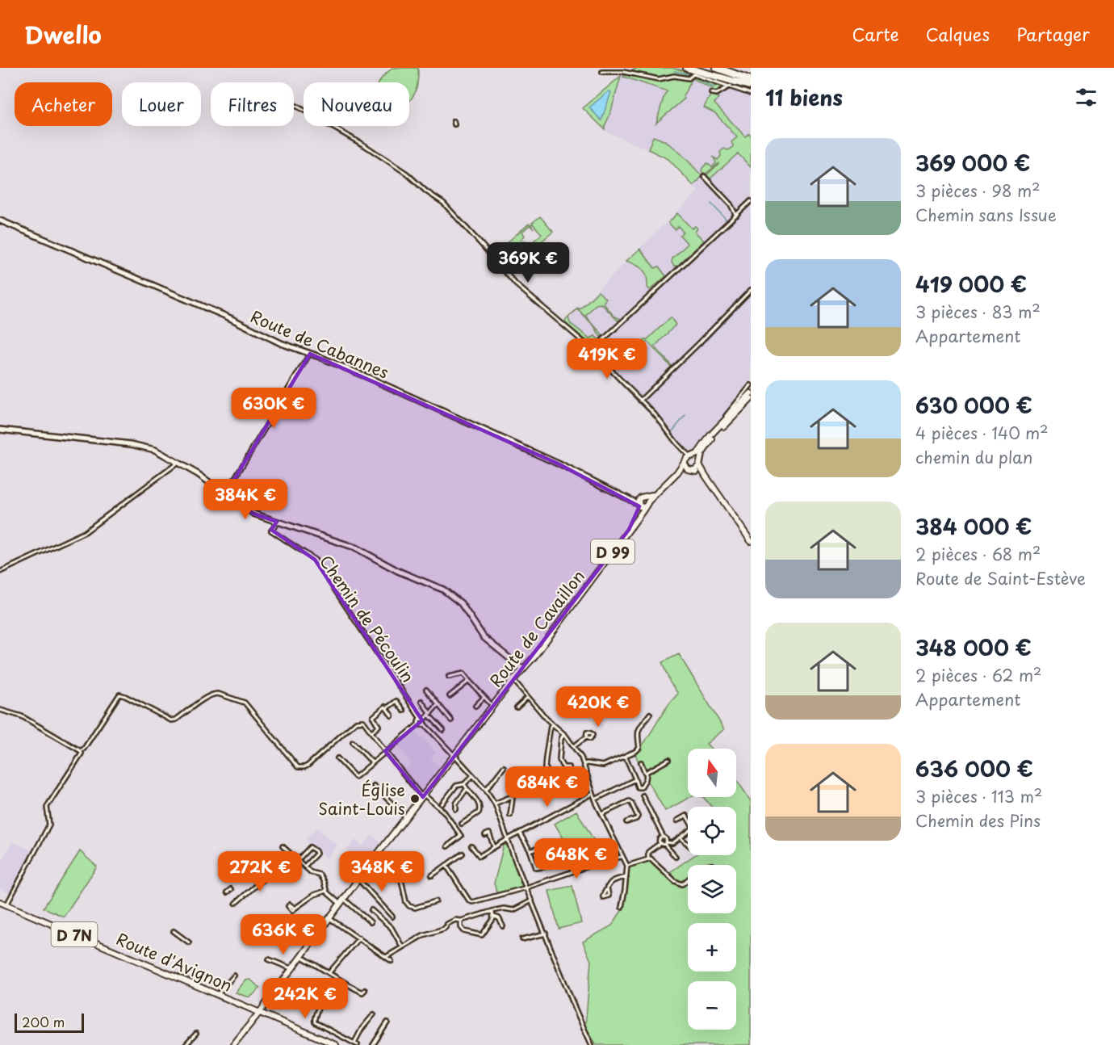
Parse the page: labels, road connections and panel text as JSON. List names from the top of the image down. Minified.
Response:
{"streets":{"main road":["Route de Cabannes","D 99","Route de Cavaillon","D 7N","Route d'Avignon"],"street":["Chemin de Pécoulin"]},"crossings":[["Route de Cabannes","Route de Cavaillon"],["D 99","Route de Cavaillon"],["D 99","D 7N"],["D 99","Route d'Avignon"],["Chemin de Pécoulin","Route de Cavaillon"],["Route de Cavaillon","D 7N"],["Route de Cavaillon","Route d'Avignon"],["D 7N","Route d'Avignon"]],"places":["Église Saint-Louis"],"scale_bar":"200 m","north":"top","page":{"header":"Dwello","nav":["Carte","Calques","Partager"],"heading":"11 biens","chip":["Acheter","Louer","Filtres","Nouveau"],"list":[{"name":"369 000 €","note":"3 pièces · 98 m² · Chemin sans Issue"},{"name":"419 000 €","note":"3 pièces · 83 m² · Appartement"},{"name":"630 000 €","note":"4 pièces · 140 m² · chemin du plan"},{"name":"384 000 €","note":"2 pièces · 68 m² · Route de Saint-Estève"},{"name":"348 000 €","note":"2 pièces · 62 m² · Appartement"},{"name":"636 000 €","note":"3 pièces · 113 m² · Chemin des Pins"}],"price":["369K €","419K €","630K €","384K €","420K €","684K €","648K €","272K €","348K €","636K €","242K €"],"map_buttons":["+","−"],"scale":"200 m"}}
